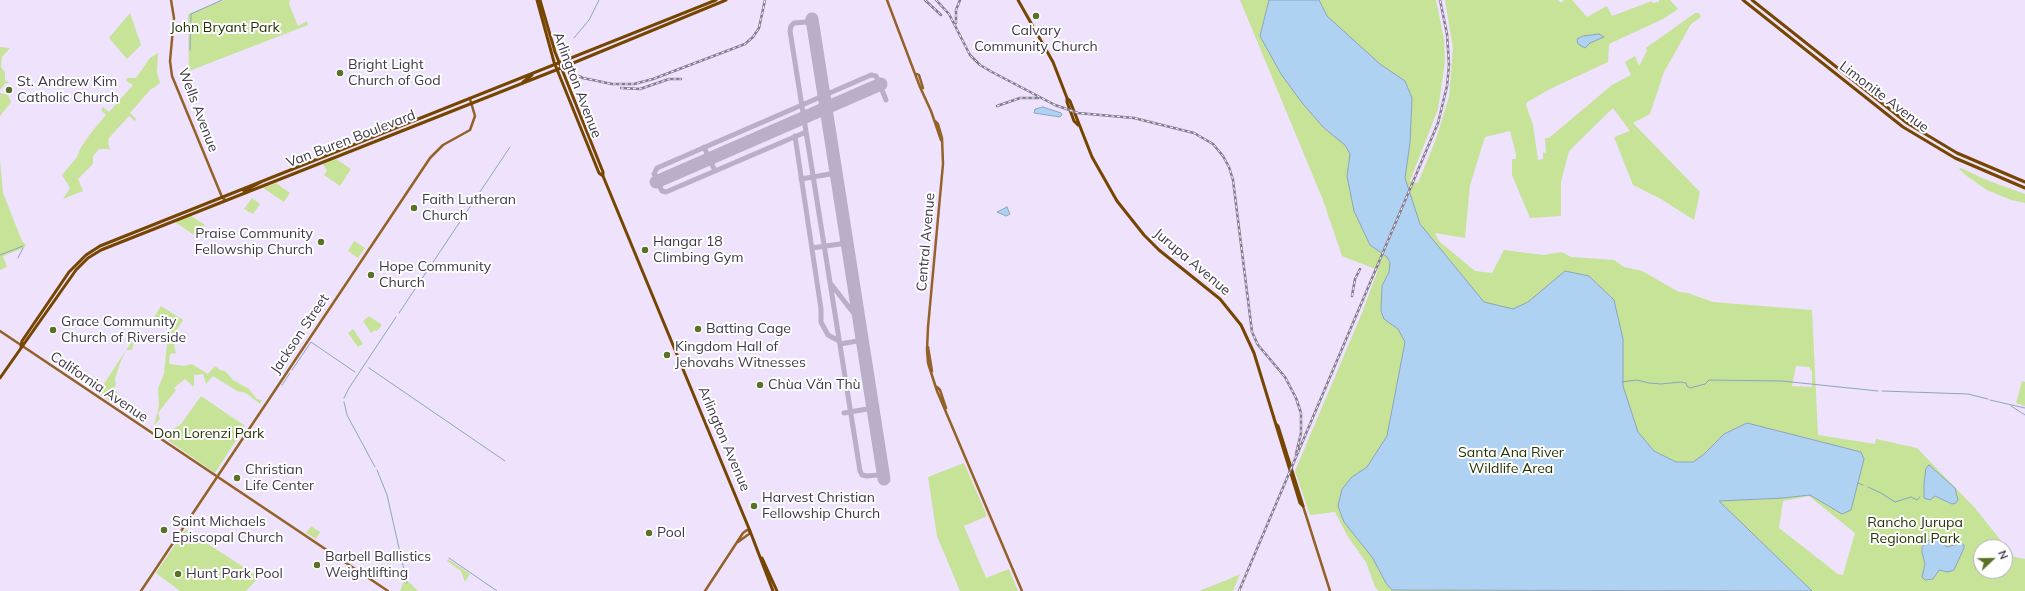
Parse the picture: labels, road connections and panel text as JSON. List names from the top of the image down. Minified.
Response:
{"streets":{"main road":["Arlington Avenue","Limonite Avenue","Wells Avenue","Van Buren Boulevard","Central Avenue","Jurupa Avenue","Jackson Street","California Avenue"]},"crossings":[["Arlington Avenue","Van Buren Boulevard"],["Wells Avenue","Van Buren Boulevard"],["Van Buren Boulevard","Jackson Street"],["Van Buren Boulevard","California Avenue"],["Jackson Street","California Avenue"]],"parks":["John Bryant Park","Don Lorenzi Park","Santa Ana River Wildlife Area","Rancho Jurupa Regional Park"],"places":["Calvary Community Church","Bright Light Church of God","St. Andrew Kim Catholic Church","Faith Lutheran Church","Praise Community Fellowship Church","Hangar 18 Climbing Gym","Hope Community Church","Batting Cage","Grace Community Church of Riverside","Kingdom Hall of Jehovahs Witnesses","Chùa Văn Thù","Christian Life Center","Harvest Christian Fellowship Church","Saint Michaels Episcopal Church","Pool","Barbell Ballistics Weightlifting","Hunt Park Pool"],"north":"right"}
